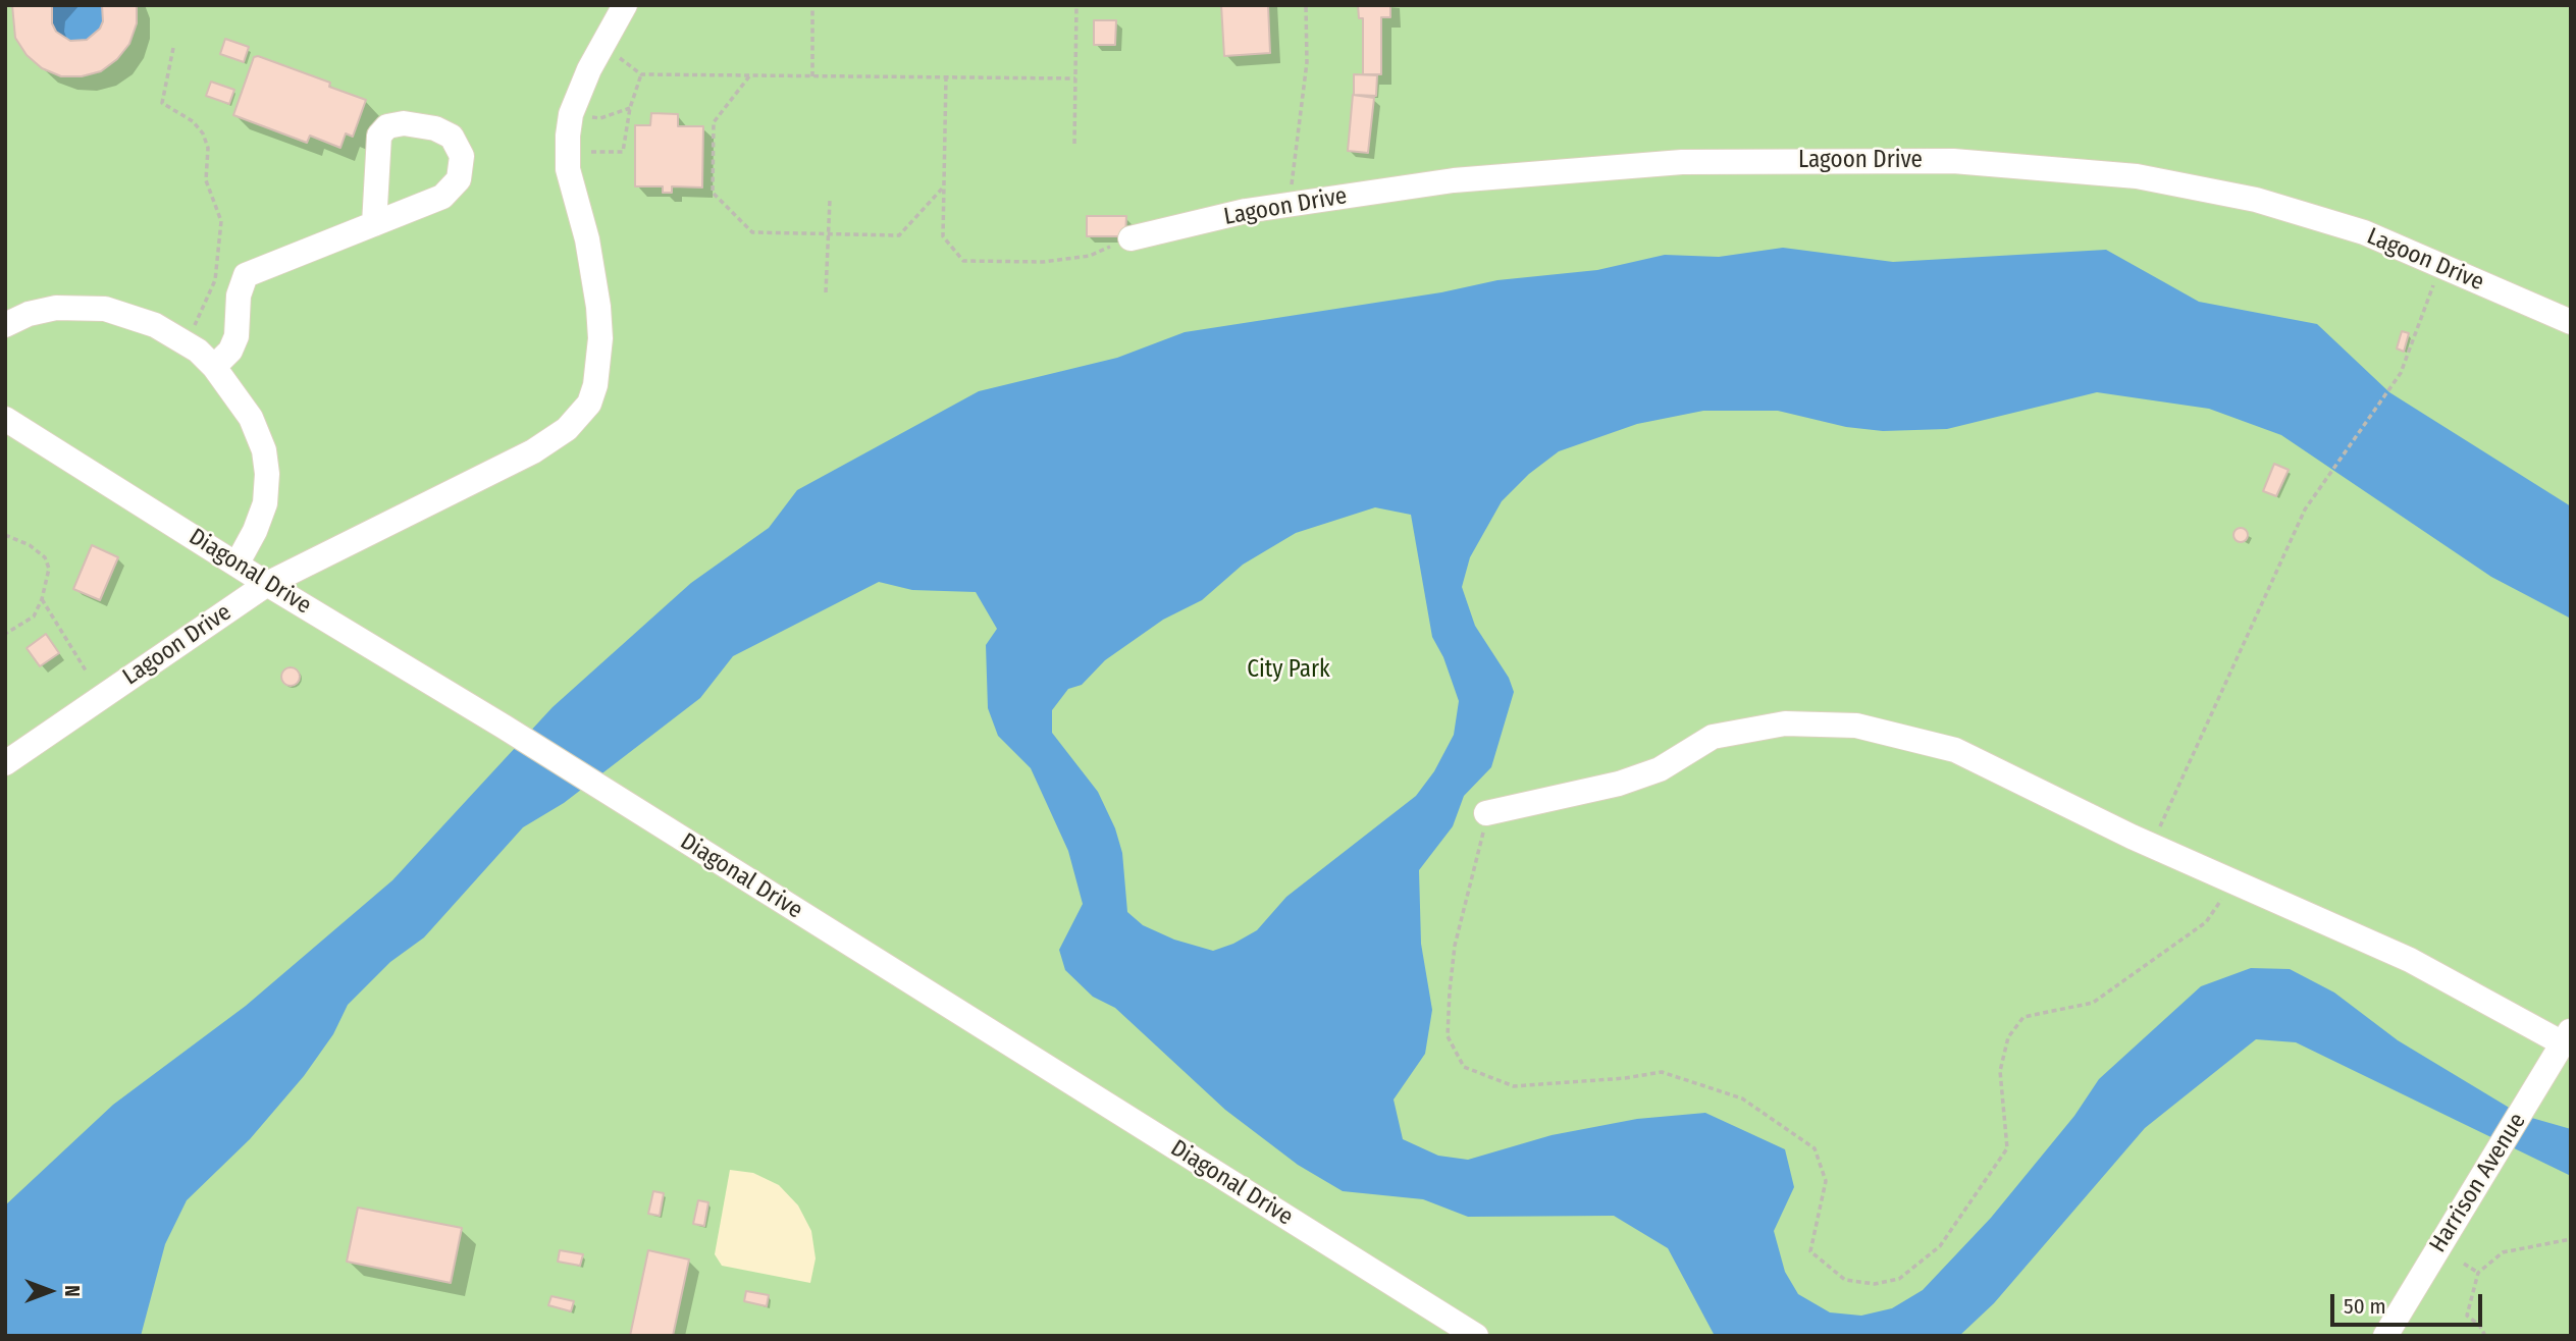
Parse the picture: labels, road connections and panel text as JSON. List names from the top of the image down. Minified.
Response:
{"streets":{"street":["Lagoon Drive","Diagonal Drive","Harrison Avenue"]},"crossings":[["Lagoon Drive","Diagonal Drive"]],"parks":["City Park"],"scale_bar":"50 m","north":"right"}
